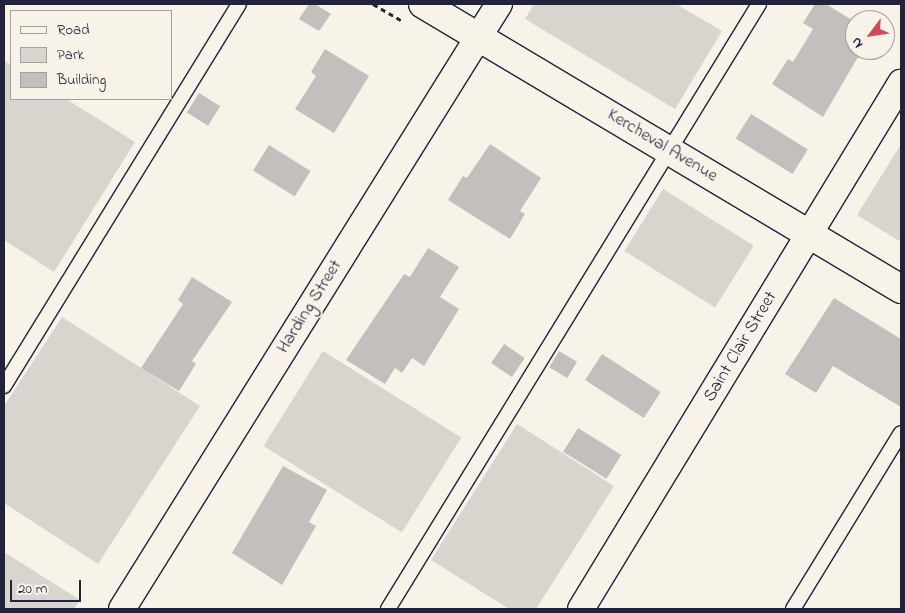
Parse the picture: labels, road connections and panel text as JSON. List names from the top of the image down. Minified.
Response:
{"streets":{"street":["Kercheval Avenue","Harding Street","Saint Clair Street"]},"crossings":[["Kercheval Avenue","Harding Street"],["Kercheval Avenue","Saint Clair Street"]],"legend":["Road","Park","Building"],"scale_bar":"20 m","north":"bottom left"}
